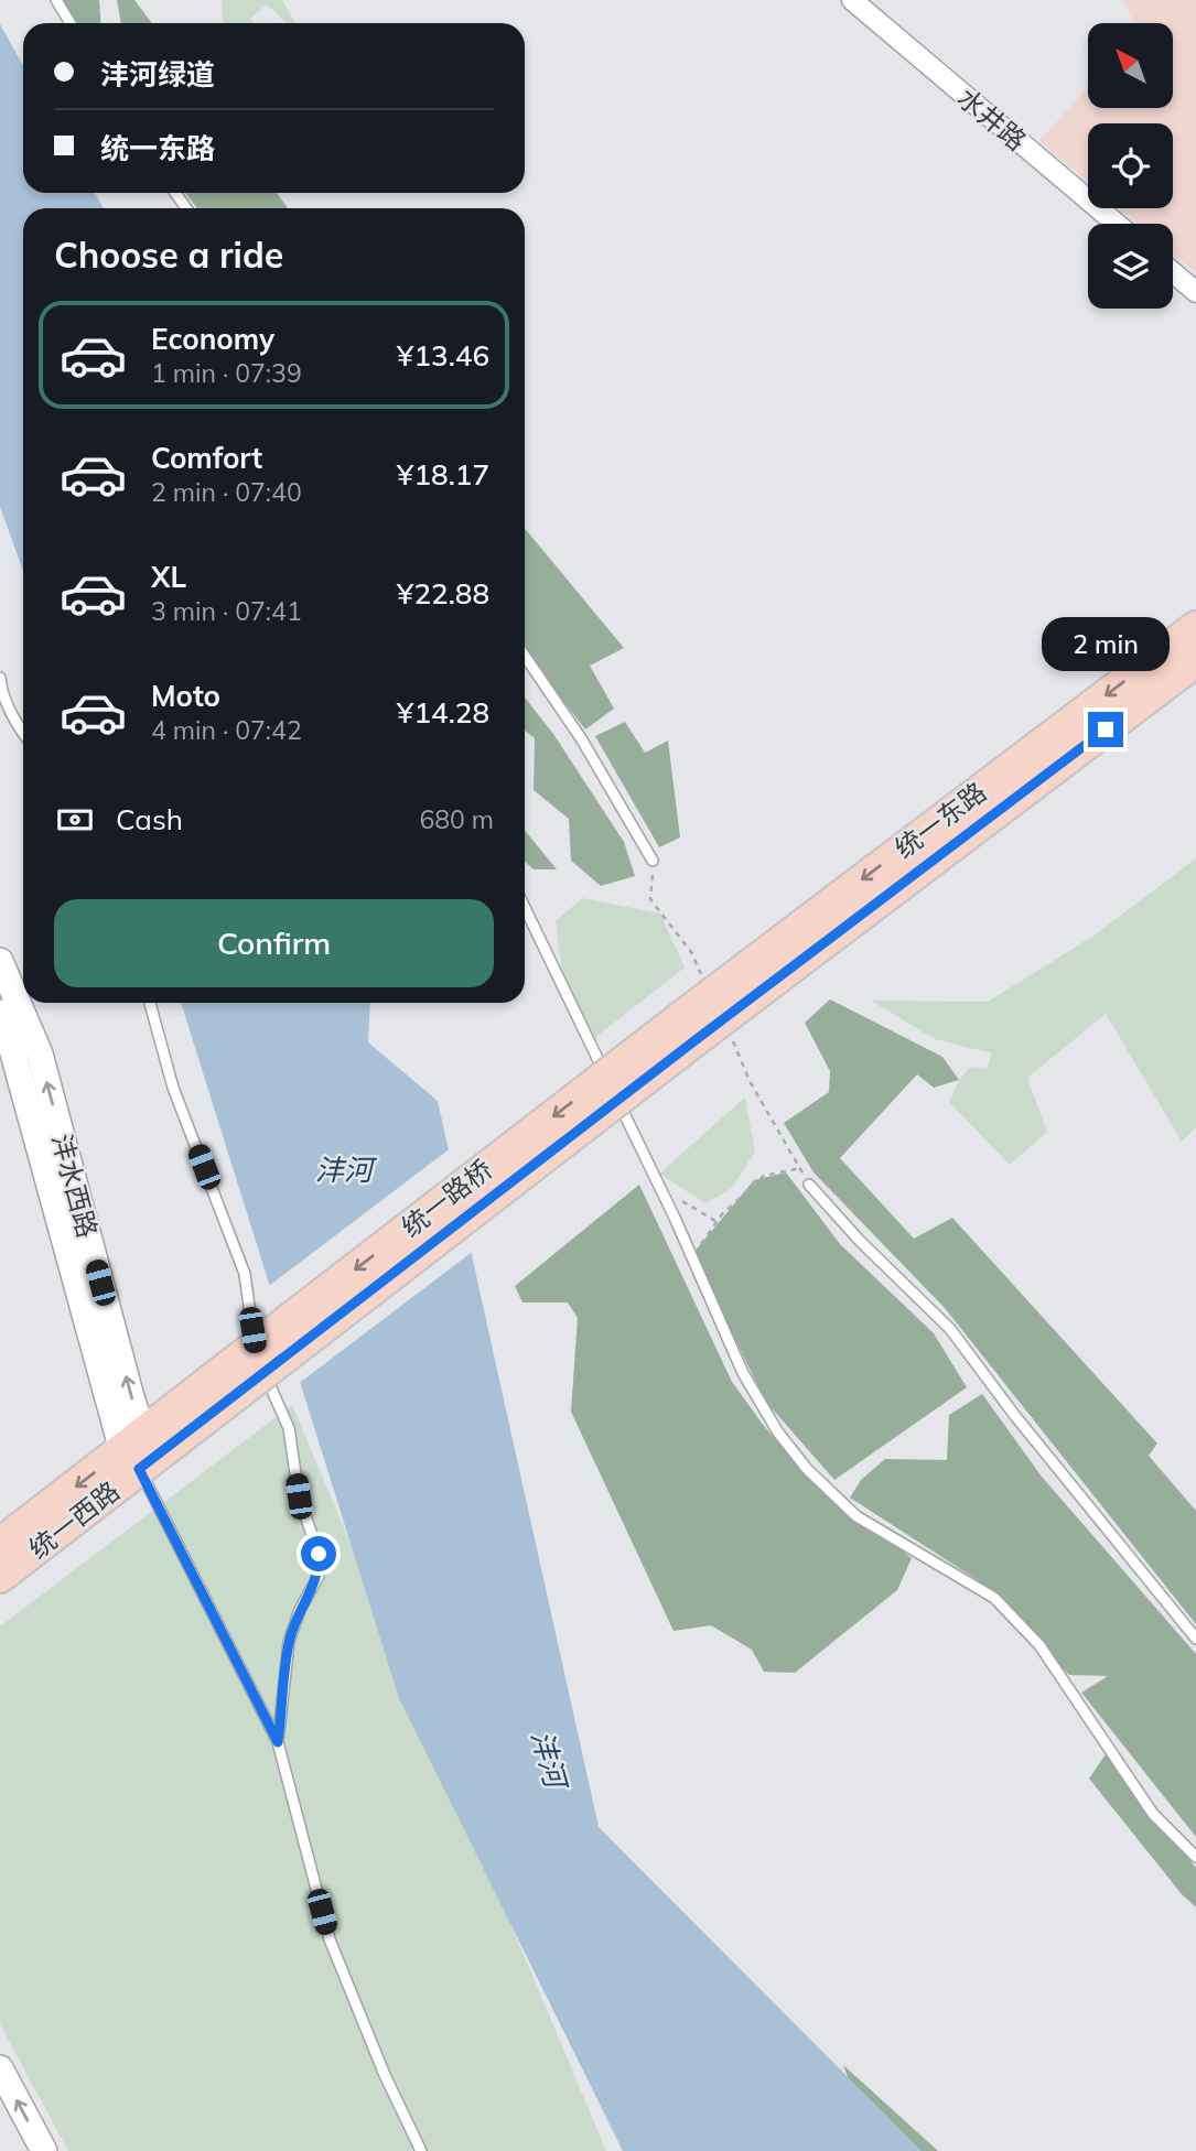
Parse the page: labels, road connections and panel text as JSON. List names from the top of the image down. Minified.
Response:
{"streets":{"main road":["统一东路","统一路桥","统一西路"],"street":["水井路","沣水西路"]},"crossings":[["统一东路","统一路桥"],["沣水西路","统一西路"],["统一路桥","统一西路"]],"water":["沣河"],"north":"top left","page":{"banner":["沣河绿道","统一东路"],"heading":"Choose a ride","list":[{"name":"Economy","note":"1 min · 07:39","value":"¥13.46"},{"name":"Comfort","note":"2 min · 07:40","value":"¥18.17"},{"name":"XL","note":"3 min · 07:41","value":"¥22.88"},{"name":"Moto","note":"4 min · 07:42","value":"¥14.28"}],"bubble":"2 min","pay":["Cash","680 m"],"buttons":"Confirm"}}
